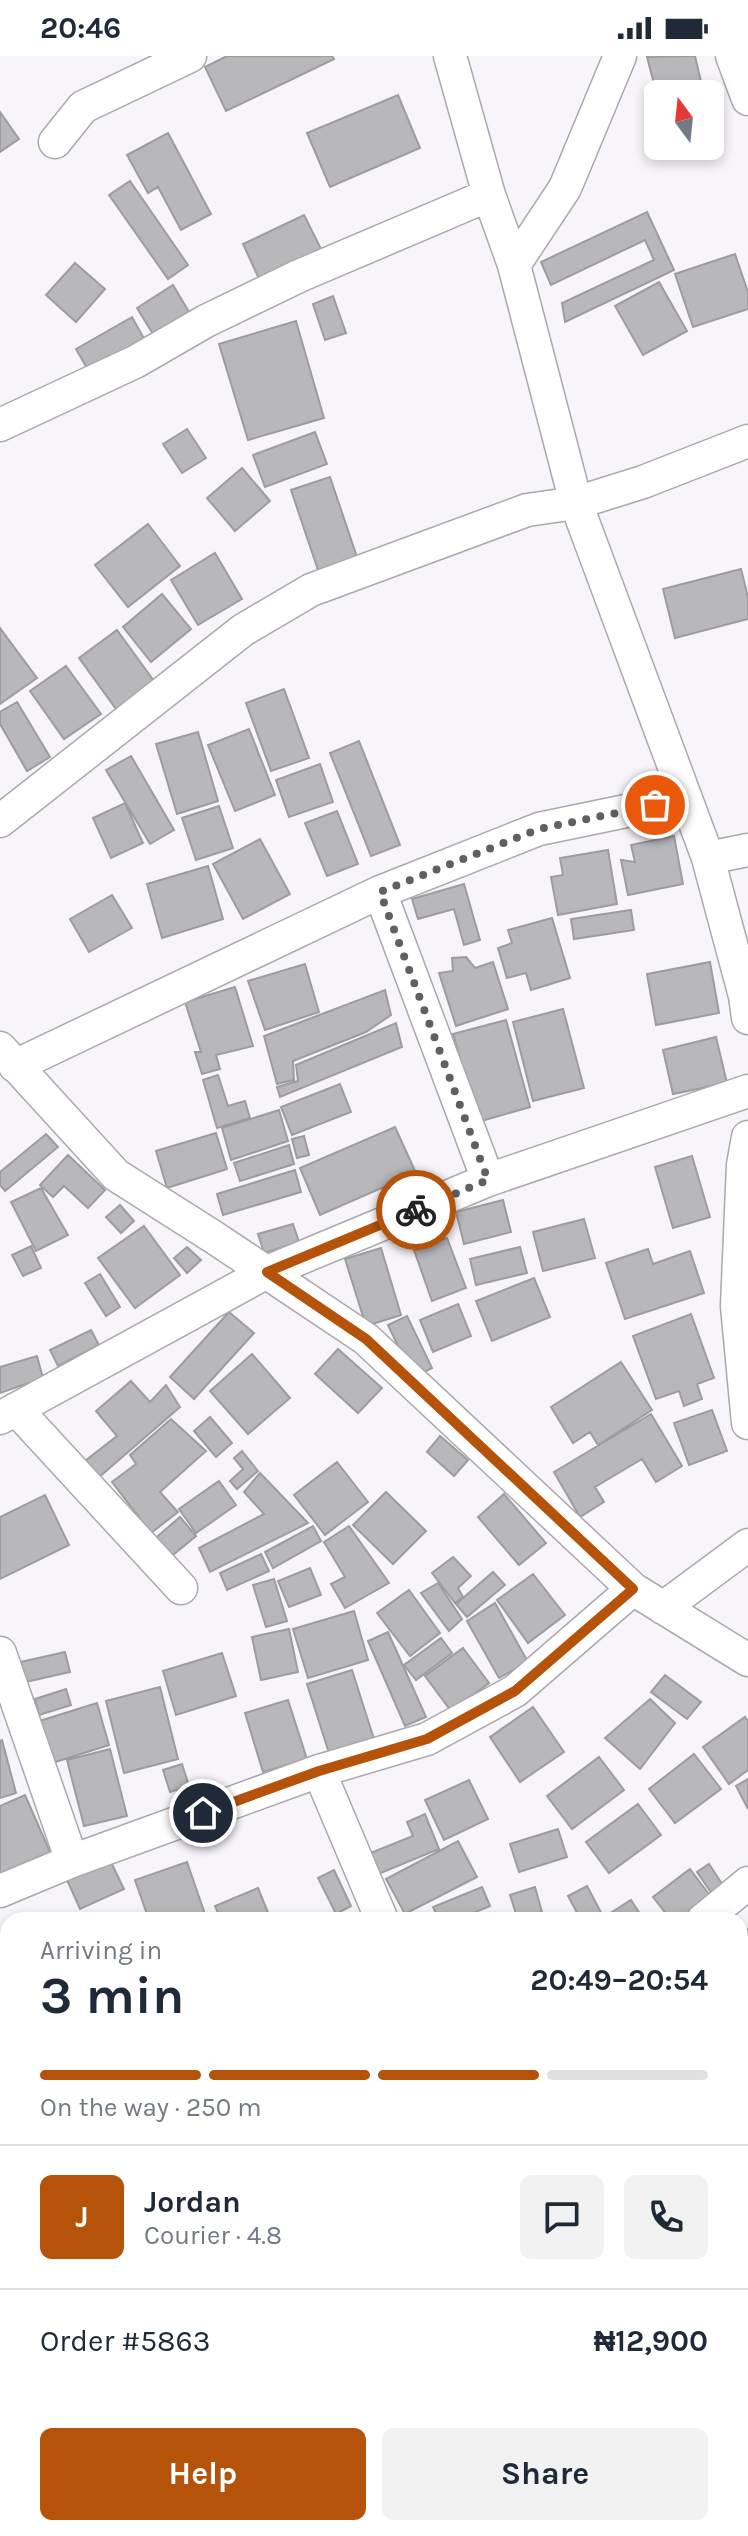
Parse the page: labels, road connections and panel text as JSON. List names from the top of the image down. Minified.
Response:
{"north":"top","page":{"status":"20:46","heading":["3 min","Arriving in","20:49–20:54"],"panel":["Jordan","Courier · 4.8","Order #5863","₦12,900"],"bar":"On the way · 250 m","round":"J","buttons":["Help","Share"]}}
